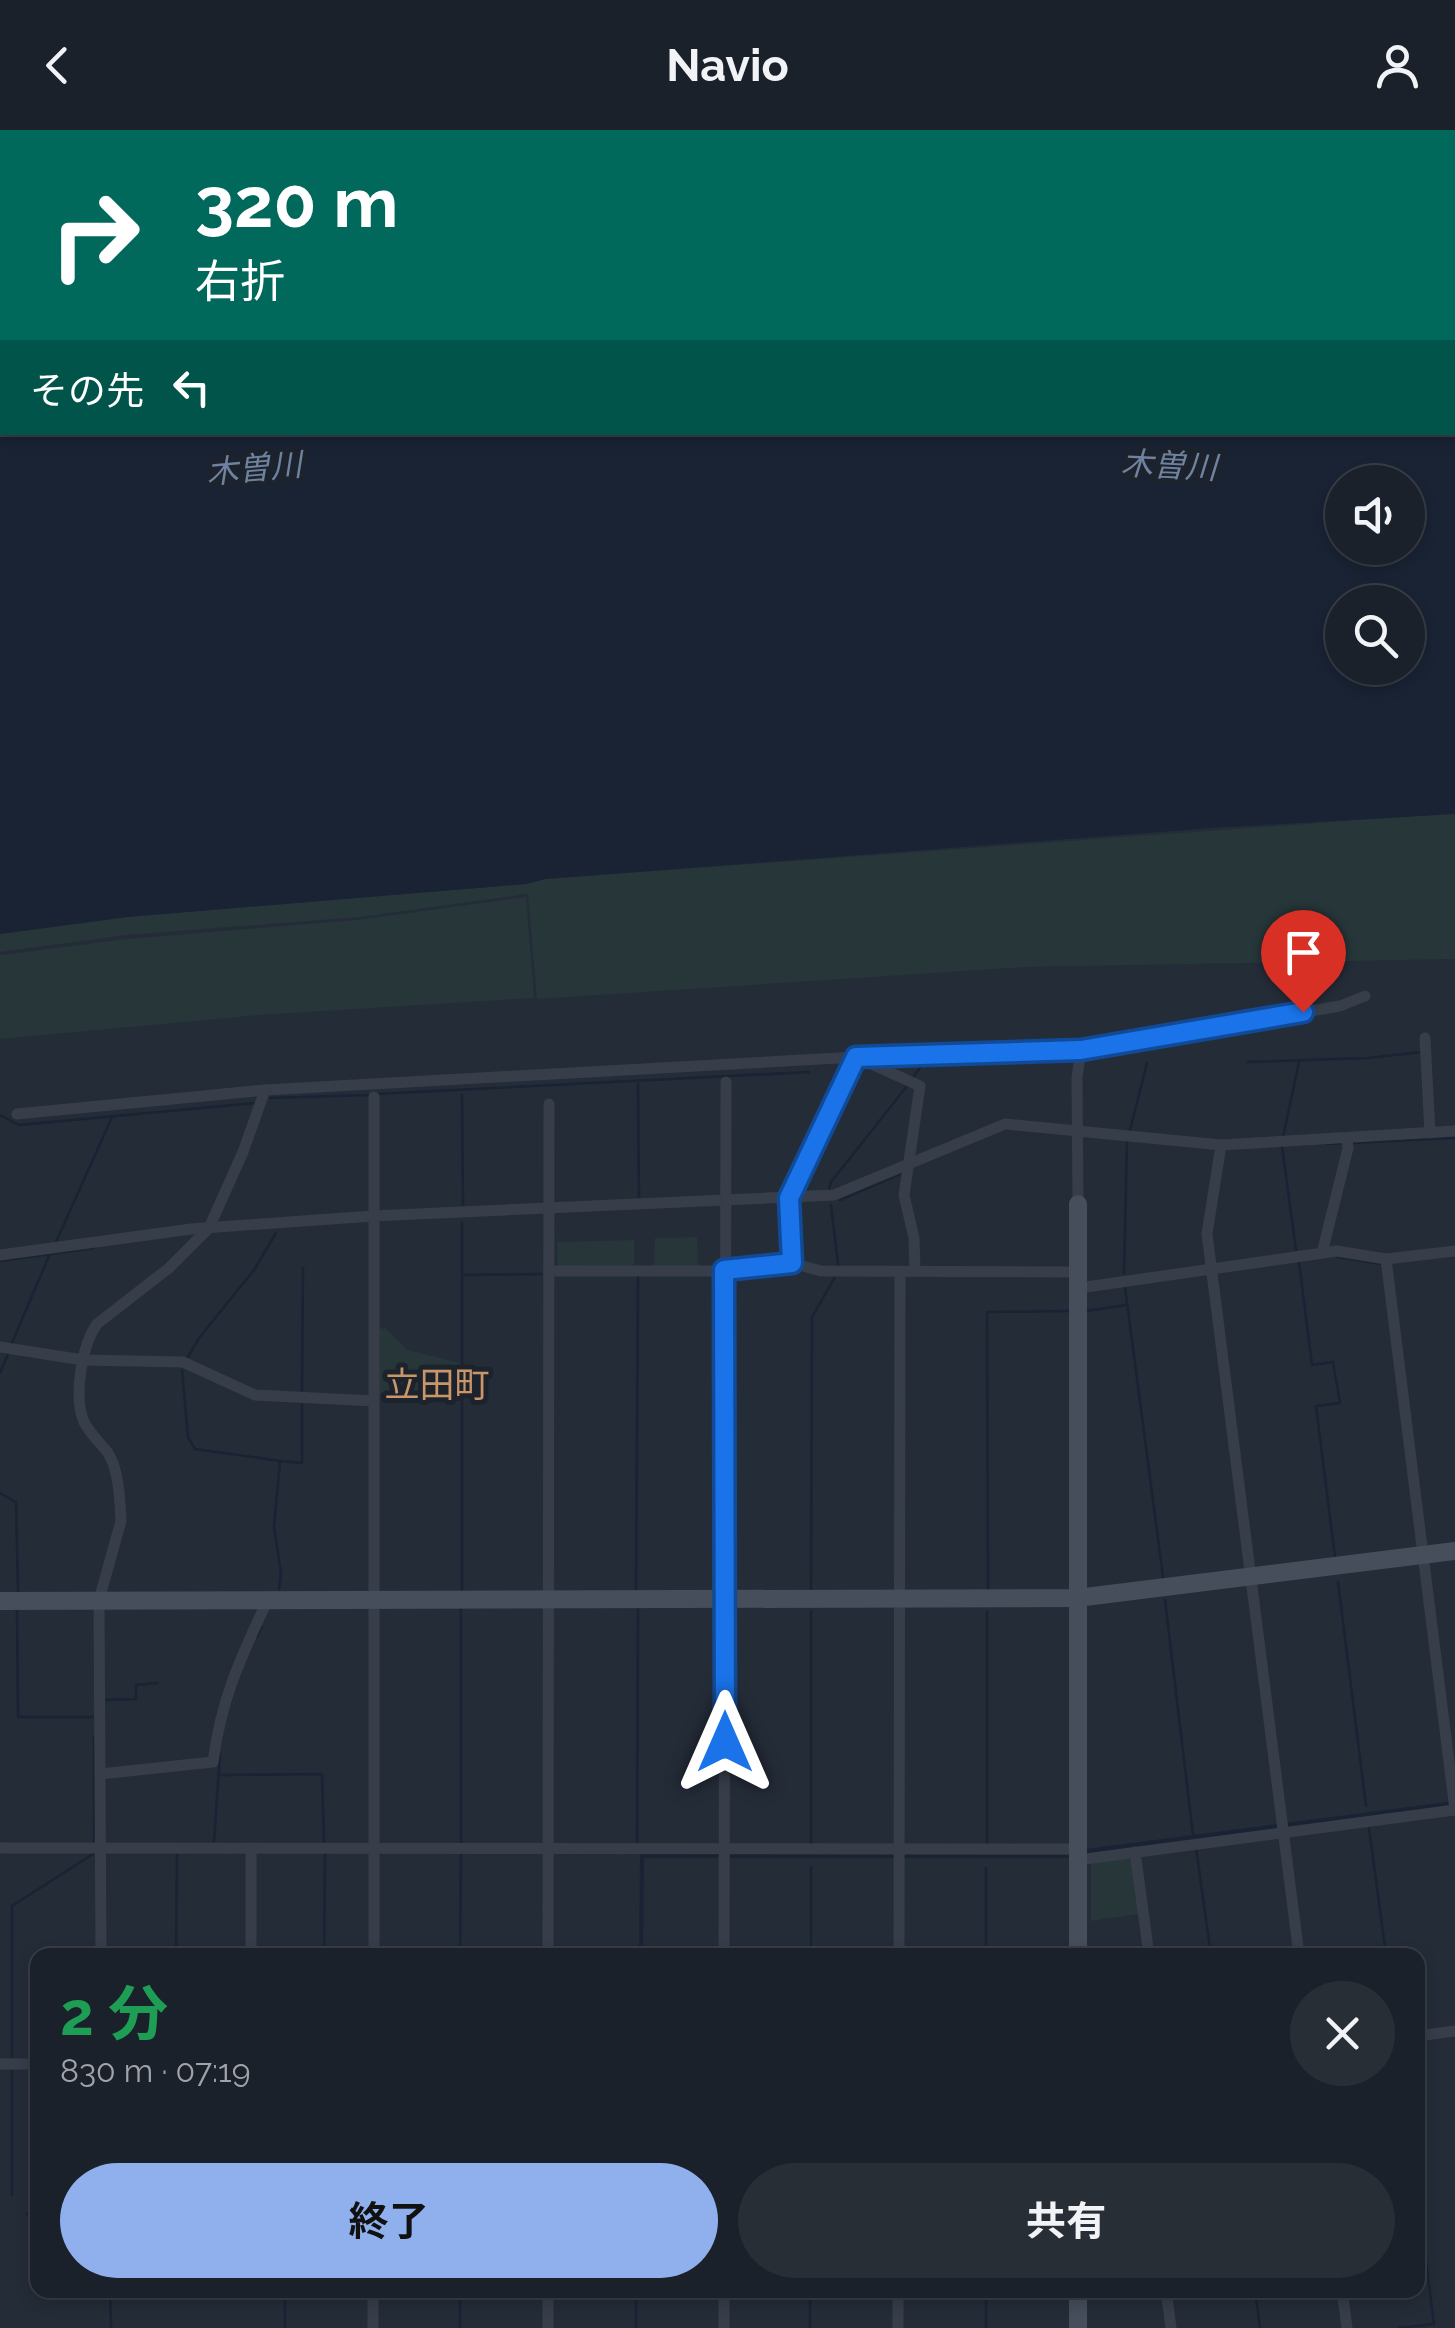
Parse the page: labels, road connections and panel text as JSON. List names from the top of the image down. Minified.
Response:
{"districts":["立田町"],"water":["木曽川"],"page":{"header":"Navio","turn":["320 m","右折"],"then":"その先","heading":["2 分","830 m · 07:19"],"buttons":["終了","共有"]}}
